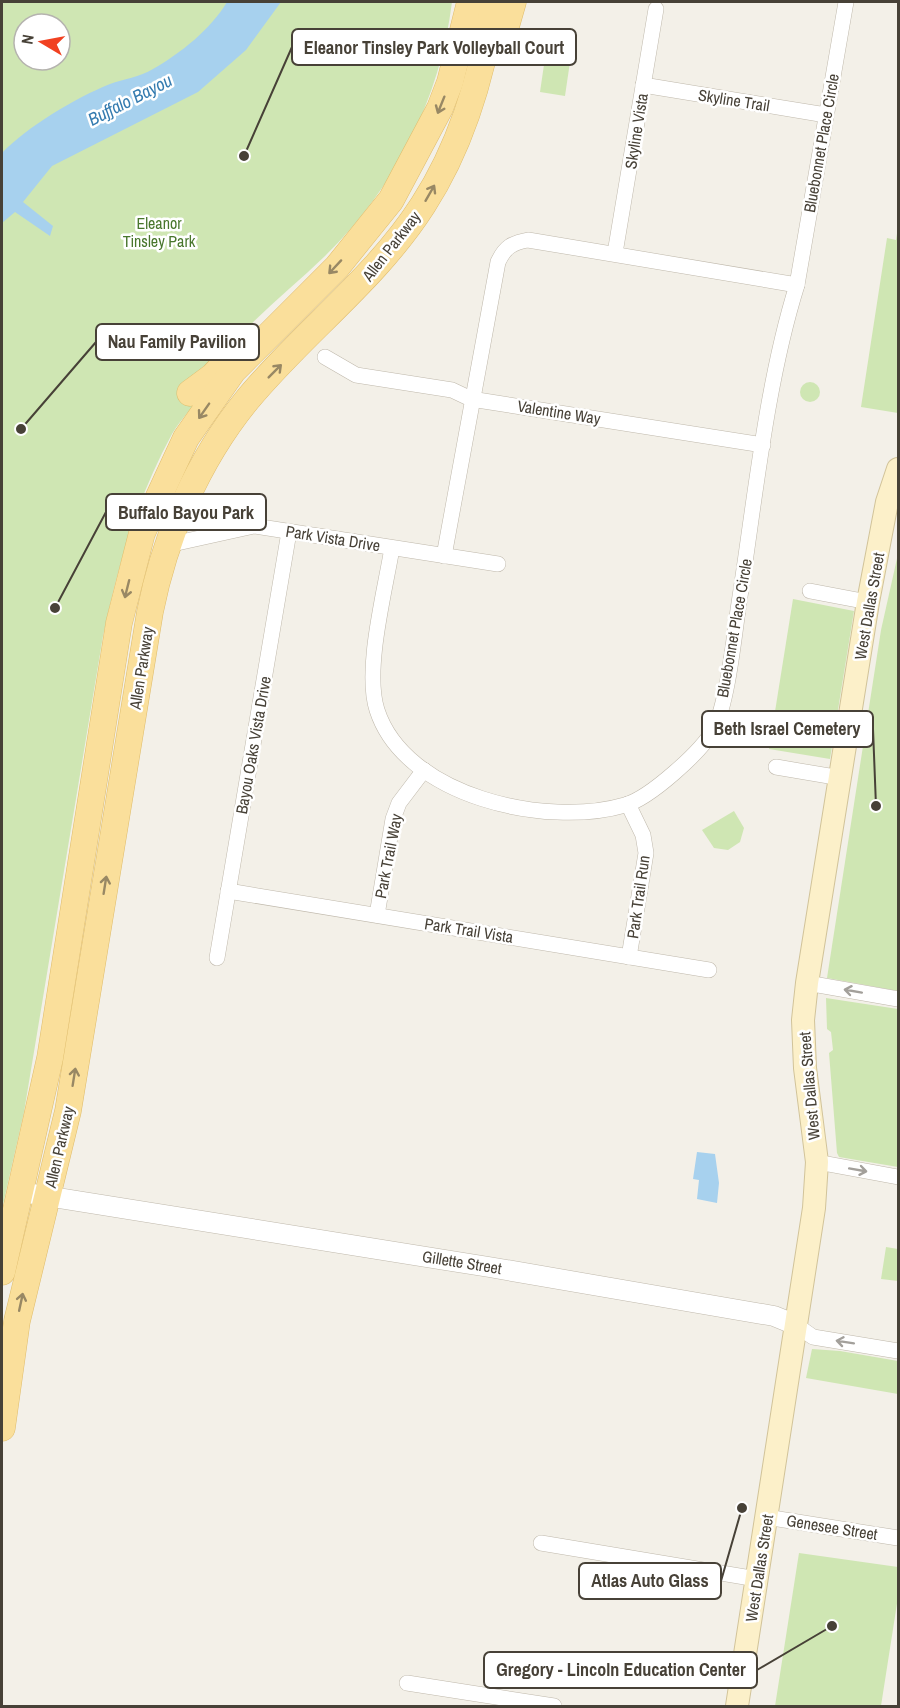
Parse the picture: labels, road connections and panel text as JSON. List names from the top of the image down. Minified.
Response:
{"streets":{"main road":["Allen Parkway","West Dallas Street"],"street":["Skyline Trail","Skyline Vista","Bluebonnet Place Circle","Valentine Way","Park Vista Drive","Bayou Oaks Vista Drive","Park Trail Way","Park Trail Run","Park Trail Vista","Gillette Street","Genesee Street"]},"crossings":[["Skyline Trail","Skyline Vista"],["Skyline Trail","Bluebonnet Place Circle"],["Bluebonnet Place Circle","Valentine Way"],["Bluebonnet Place Circle","Park Vista Drive"],["Bluebonnet Place Circle","Park Trail Way"],["Bluebonnet Place Circle","Park Trail Run"],["Allen Parkway","Park Vista Drive"],["Allen Parkway","Gillette Street"],["Park Vista Drive","Bayou Oaks Vista Drive"],["West Dallas Street","Gillette Street"],["West Dallas Street","Genesee Street"],["Bayou Oaks Vista Drive","Park Trail Vista"],["Park Trail Way","Park Trail Vista"],["Park Trail Run","Park Trail Vista"]],"water":["Buffalo Bayou"],"parks":["Eleanor Tinsley Park"],"places":["Eleanor Tinsley Park Volleyball Court","Nau Family Pavilion","Buffalo Bayou Park","Beth Israel Cemetery","Atlas Auto Glass","Gregory - Lincoln Education Center"],"north":"left"}
